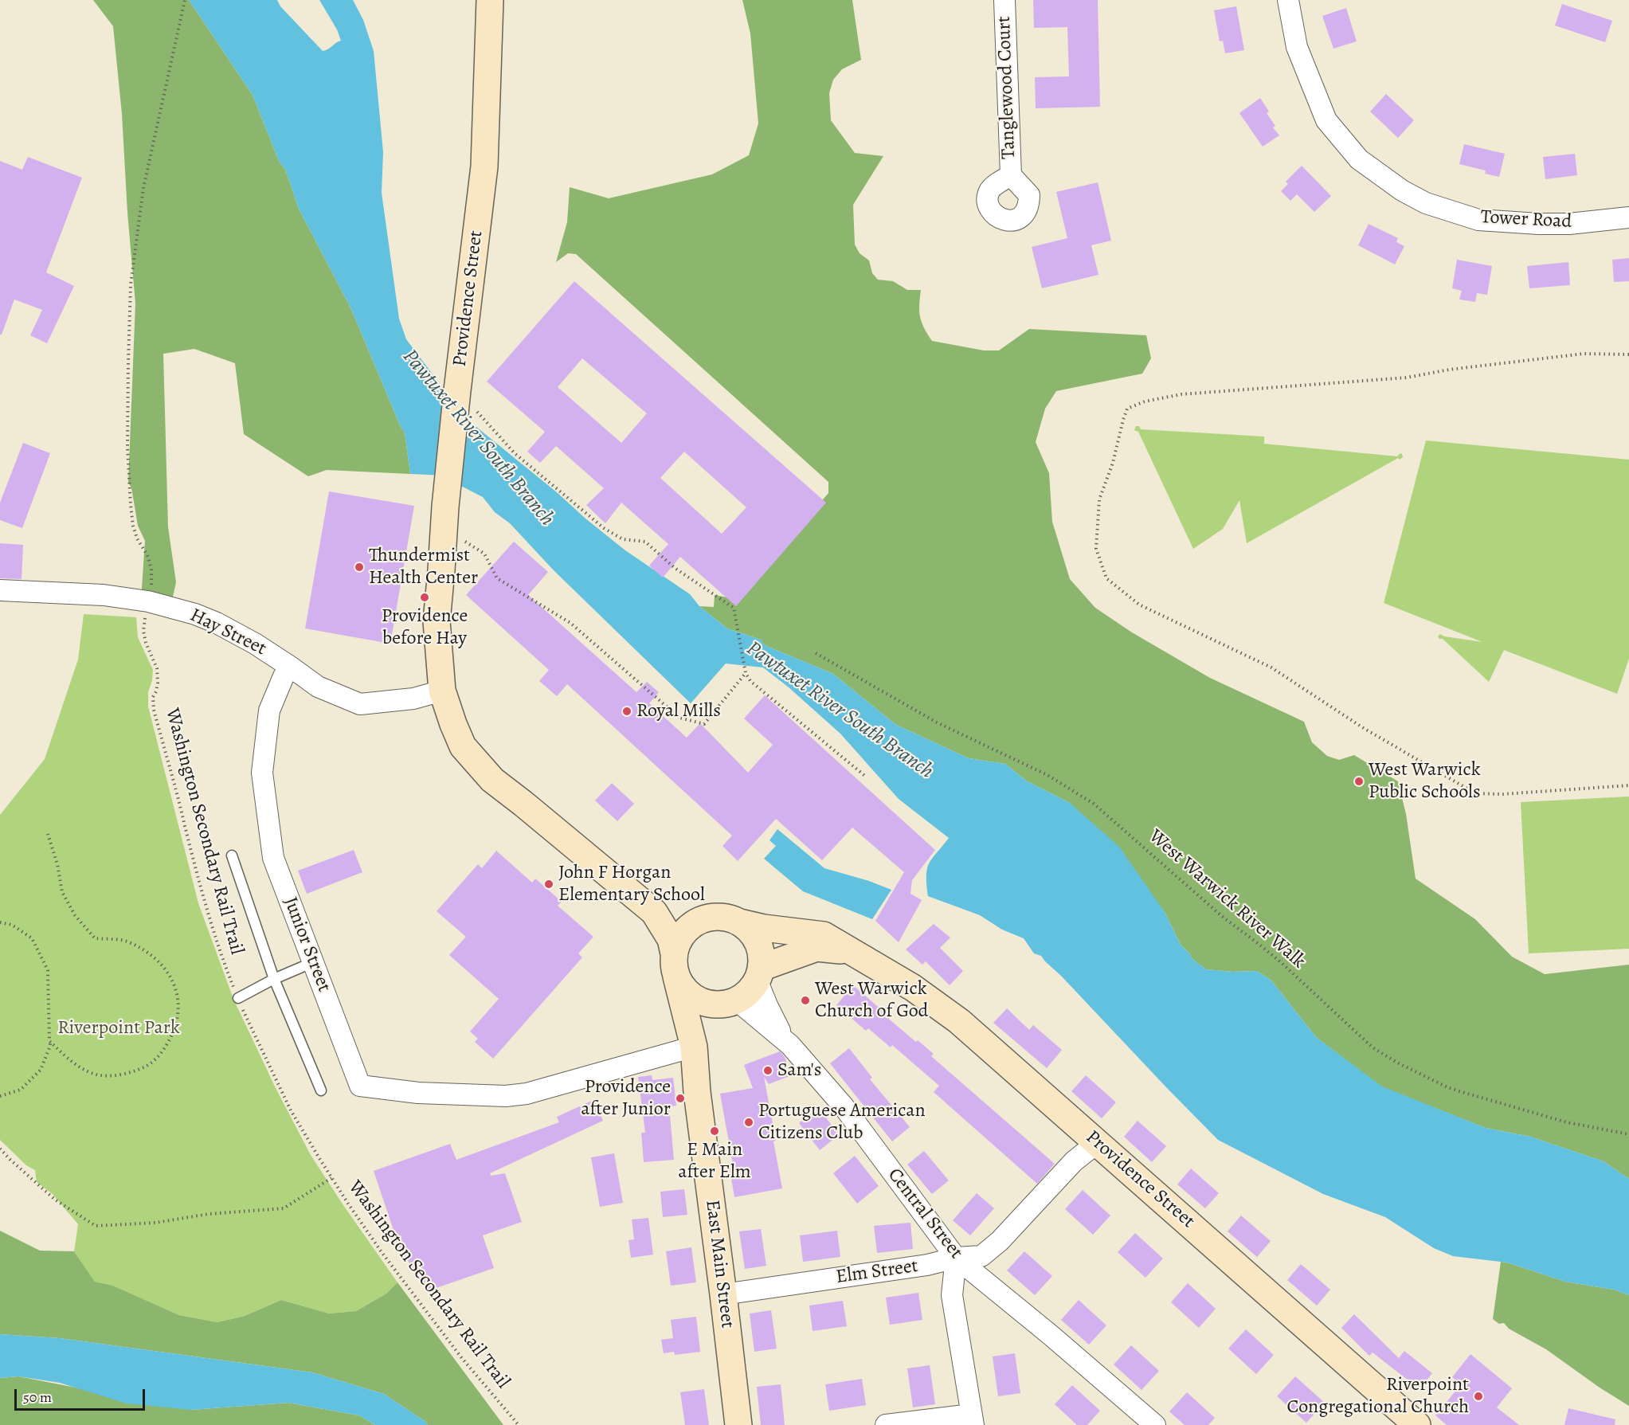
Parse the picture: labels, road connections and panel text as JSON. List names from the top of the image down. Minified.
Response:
{"streets":{"main road":["Providence Street","East Main Street"],"street":["Tanglewood Court","Tower Road","Hay Street","Junior Street","Central Street","Elm Street"],"path":["Washington Secondary Rail Trail","West Warwick River Walk"]},"crossings":[["Providence Street","Hay Street"],["Providence Street","East Main Street"],["Providence Street","Elm Street"],["Hay Street","Washington Secondary Rail Trail"],["Hay Street","Junior Street"],["Junior Street","East Main Street"],["Central Street","Elm Street"],["East Main Street","Elm Street"]],"water":["Pawtuxet River South Branch"],"parks":["Riverpoint Park"],"places":["Thundermist Health Center","Providence before Hay","Royal Mills","West Warwick Public Schools","John F Horgan Elementary School","West Warwick Church of God","Sam's","Providence after Junior","Portuguese American Citizens Club","E Main after Elm","Riverpoint Congregational Church"],"scale_bar":"50 m"}
